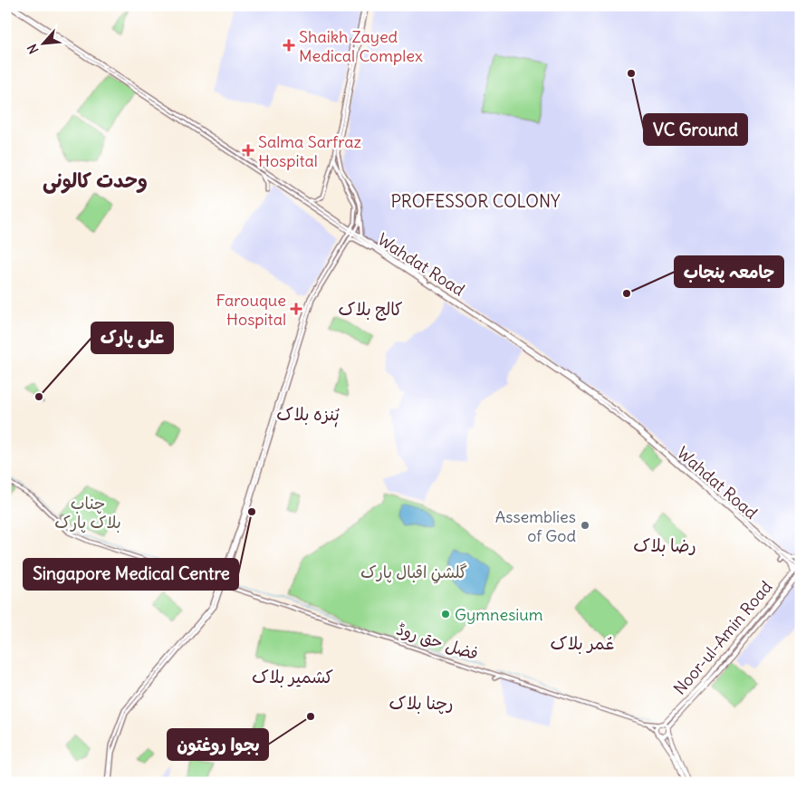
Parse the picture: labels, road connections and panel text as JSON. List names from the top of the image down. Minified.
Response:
{"streets":{"main road":["Wahdat Road","Noor-ul-Amin Road","فضل حق روڈ"]},"crossings":[["Wahdat Road","Noor-ul-Amin Road"]],"districts":["وحدت کالونی","PROFESSOR COLONY","کالج بلاک","ہُنزہ بلاک","رضا بلاک","عُمر بلاک","کشمیر بلاک","رچنا بلاک"],"parks":["چناب بلاک پارک","گلشنِ اقبال پارک"],"places":{"health":["Shaikh Zayed Medical Complex","Salma Sarfraz Hospital","Farouque Hospital"],"other":["VC Ground","جامعہ پنجاب","علی پارک","Singapore Medical Centre","Assemblies of God","Gymnesium","بجوا روغتون"]},"north":"bottom left"}
